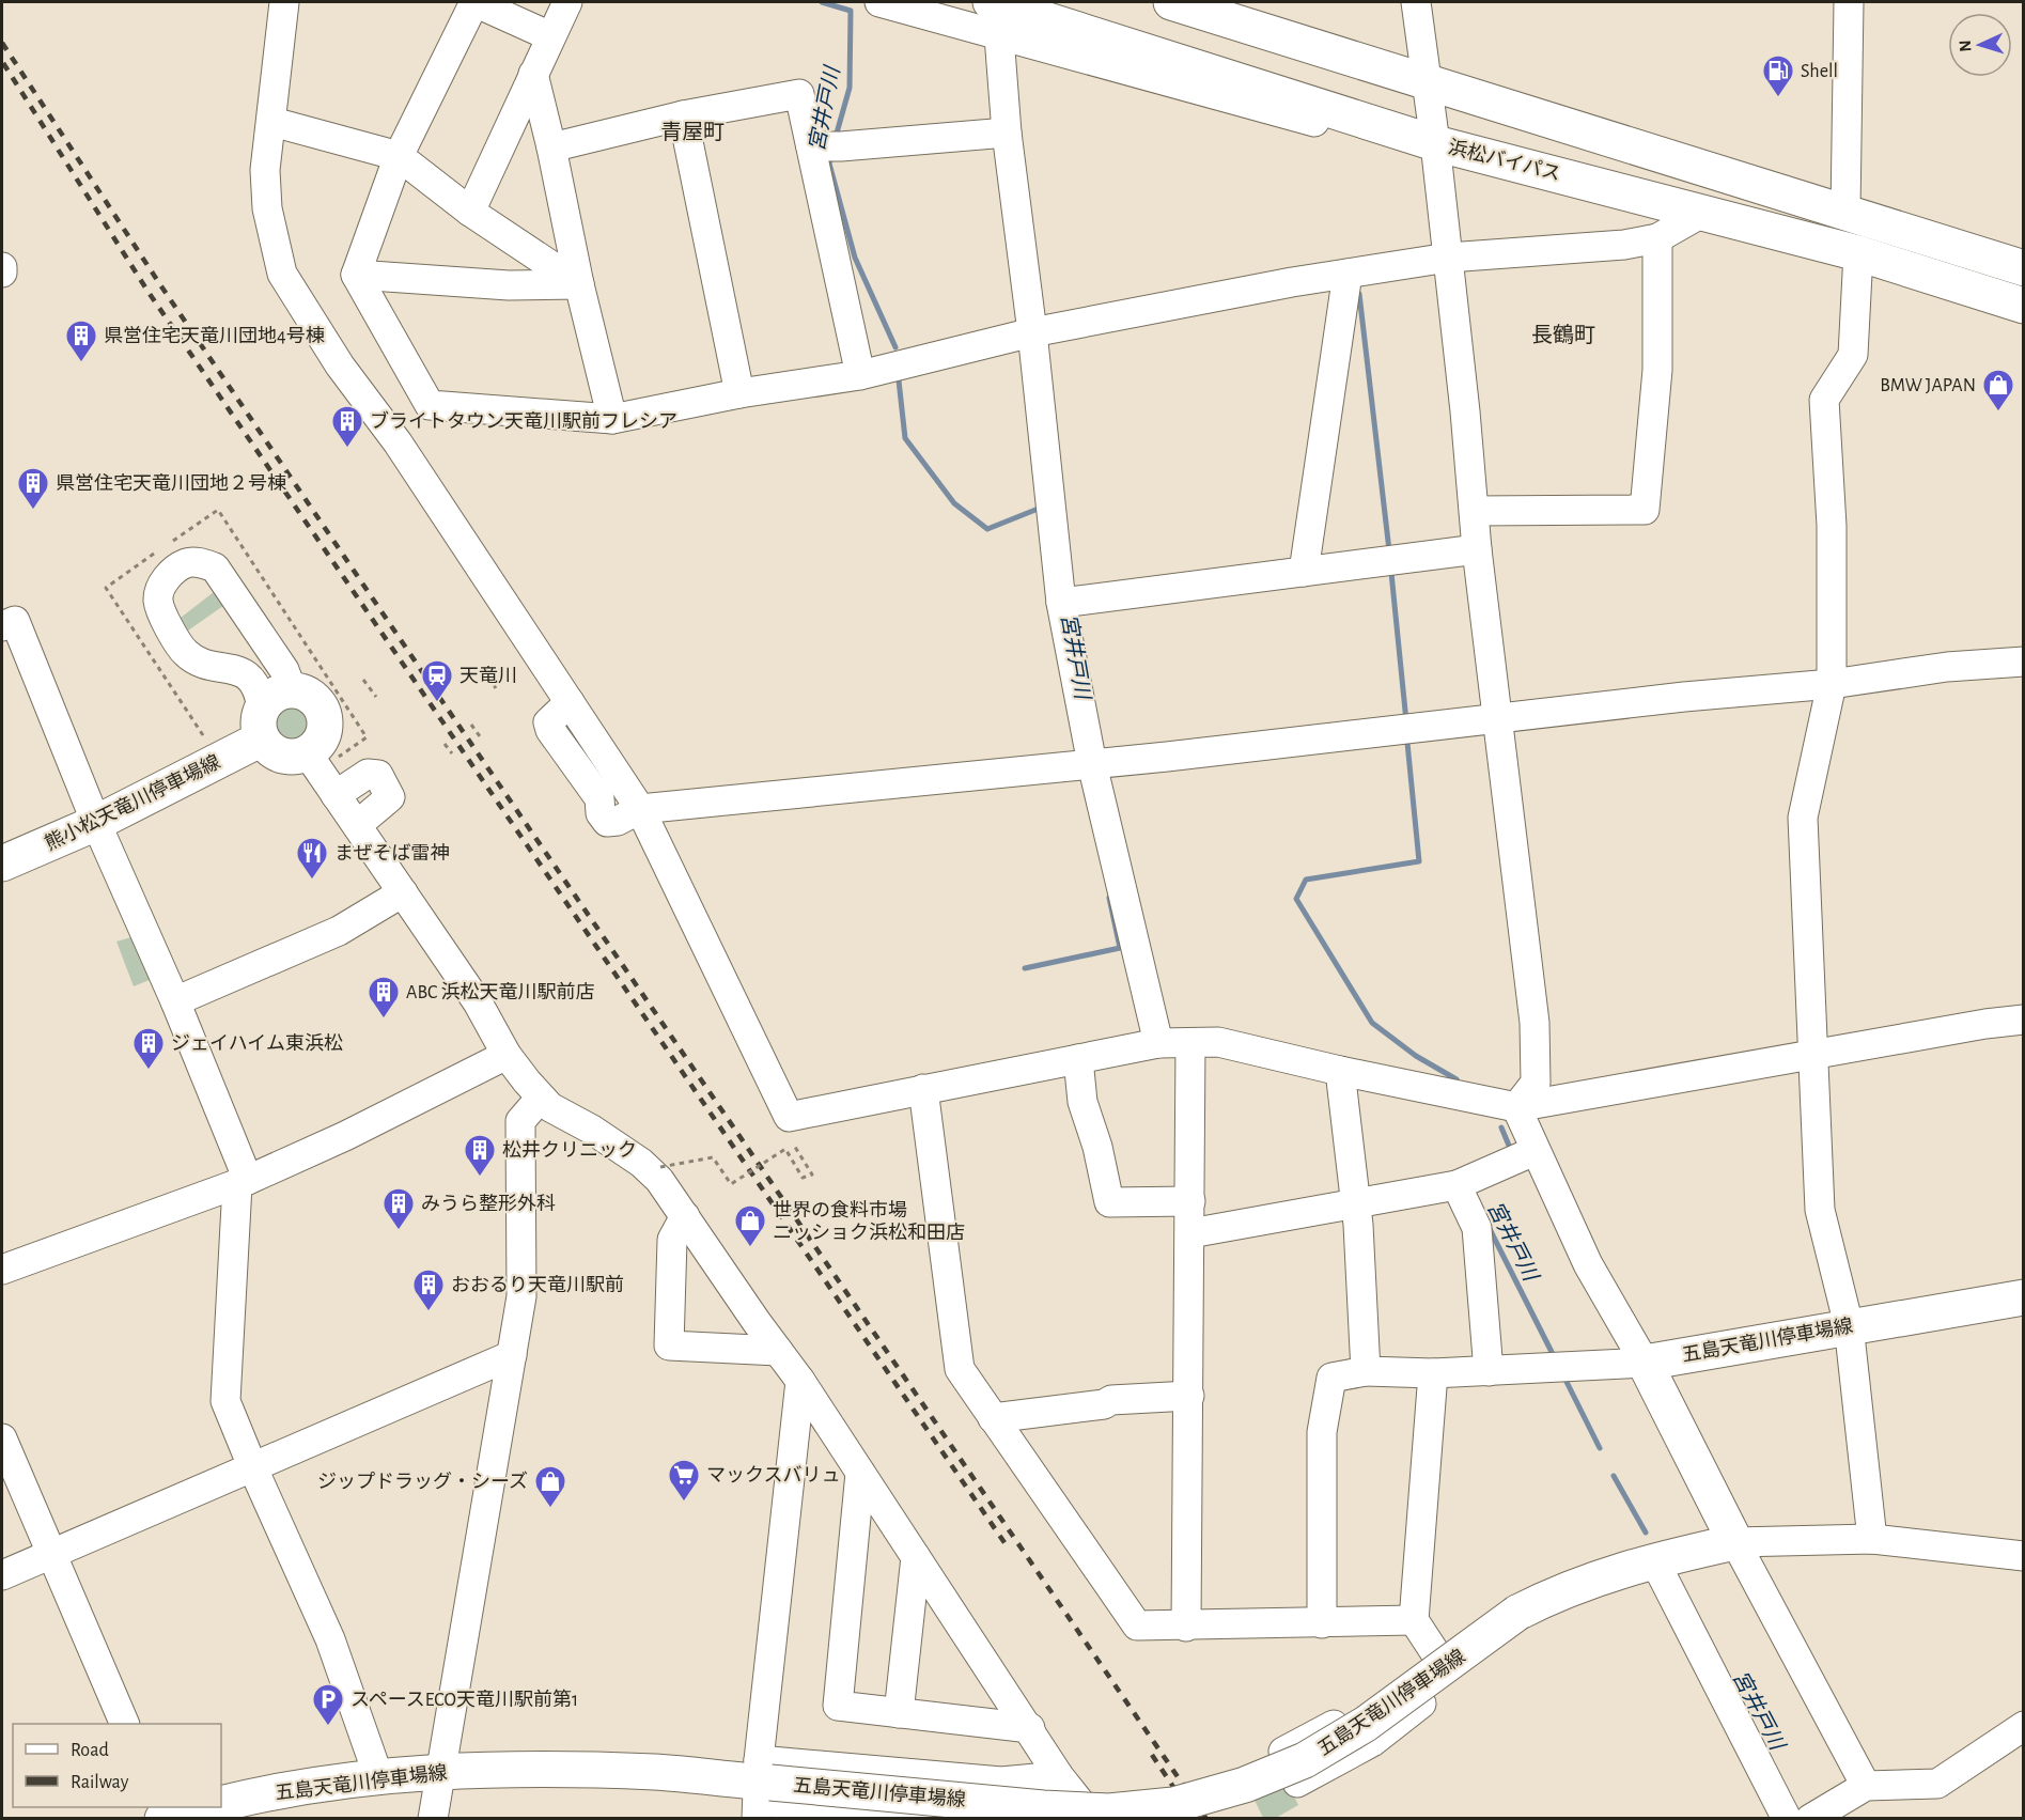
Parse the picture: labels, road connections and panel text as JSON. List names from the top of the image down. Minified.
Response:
{"streets":{"main road":["浜松バイパス","熊小松天竜川停車場線","五島天竜川停車場線"]},"districts":["青屋町","長鶴町"],"water":["宮井戸川"],"places":{"fuel station":["Shell"],"building":["県営住宅天竜川団地4号棟","ブライトタウン天竜川駅前フレシア","県営住宅天竜川団地２号棟","ABC 浜松天竜川駅前店","ジェイハイム東浜松","松井クリニック","みうら整形外科","おおるり天竜川駅前"],"shop":["BMW JAPAN","世界の食料市場 ニッショク浜松和田店","ジップドラッグ・シーズ"],"station":["天竜川"],"restaurant":["まぜそば雷神"],"supermarket":["マックスバリュ"],"parking":["スペースECO天竜川駅前第1"]},"legend":["Road","Railway"],"north":"left"}
